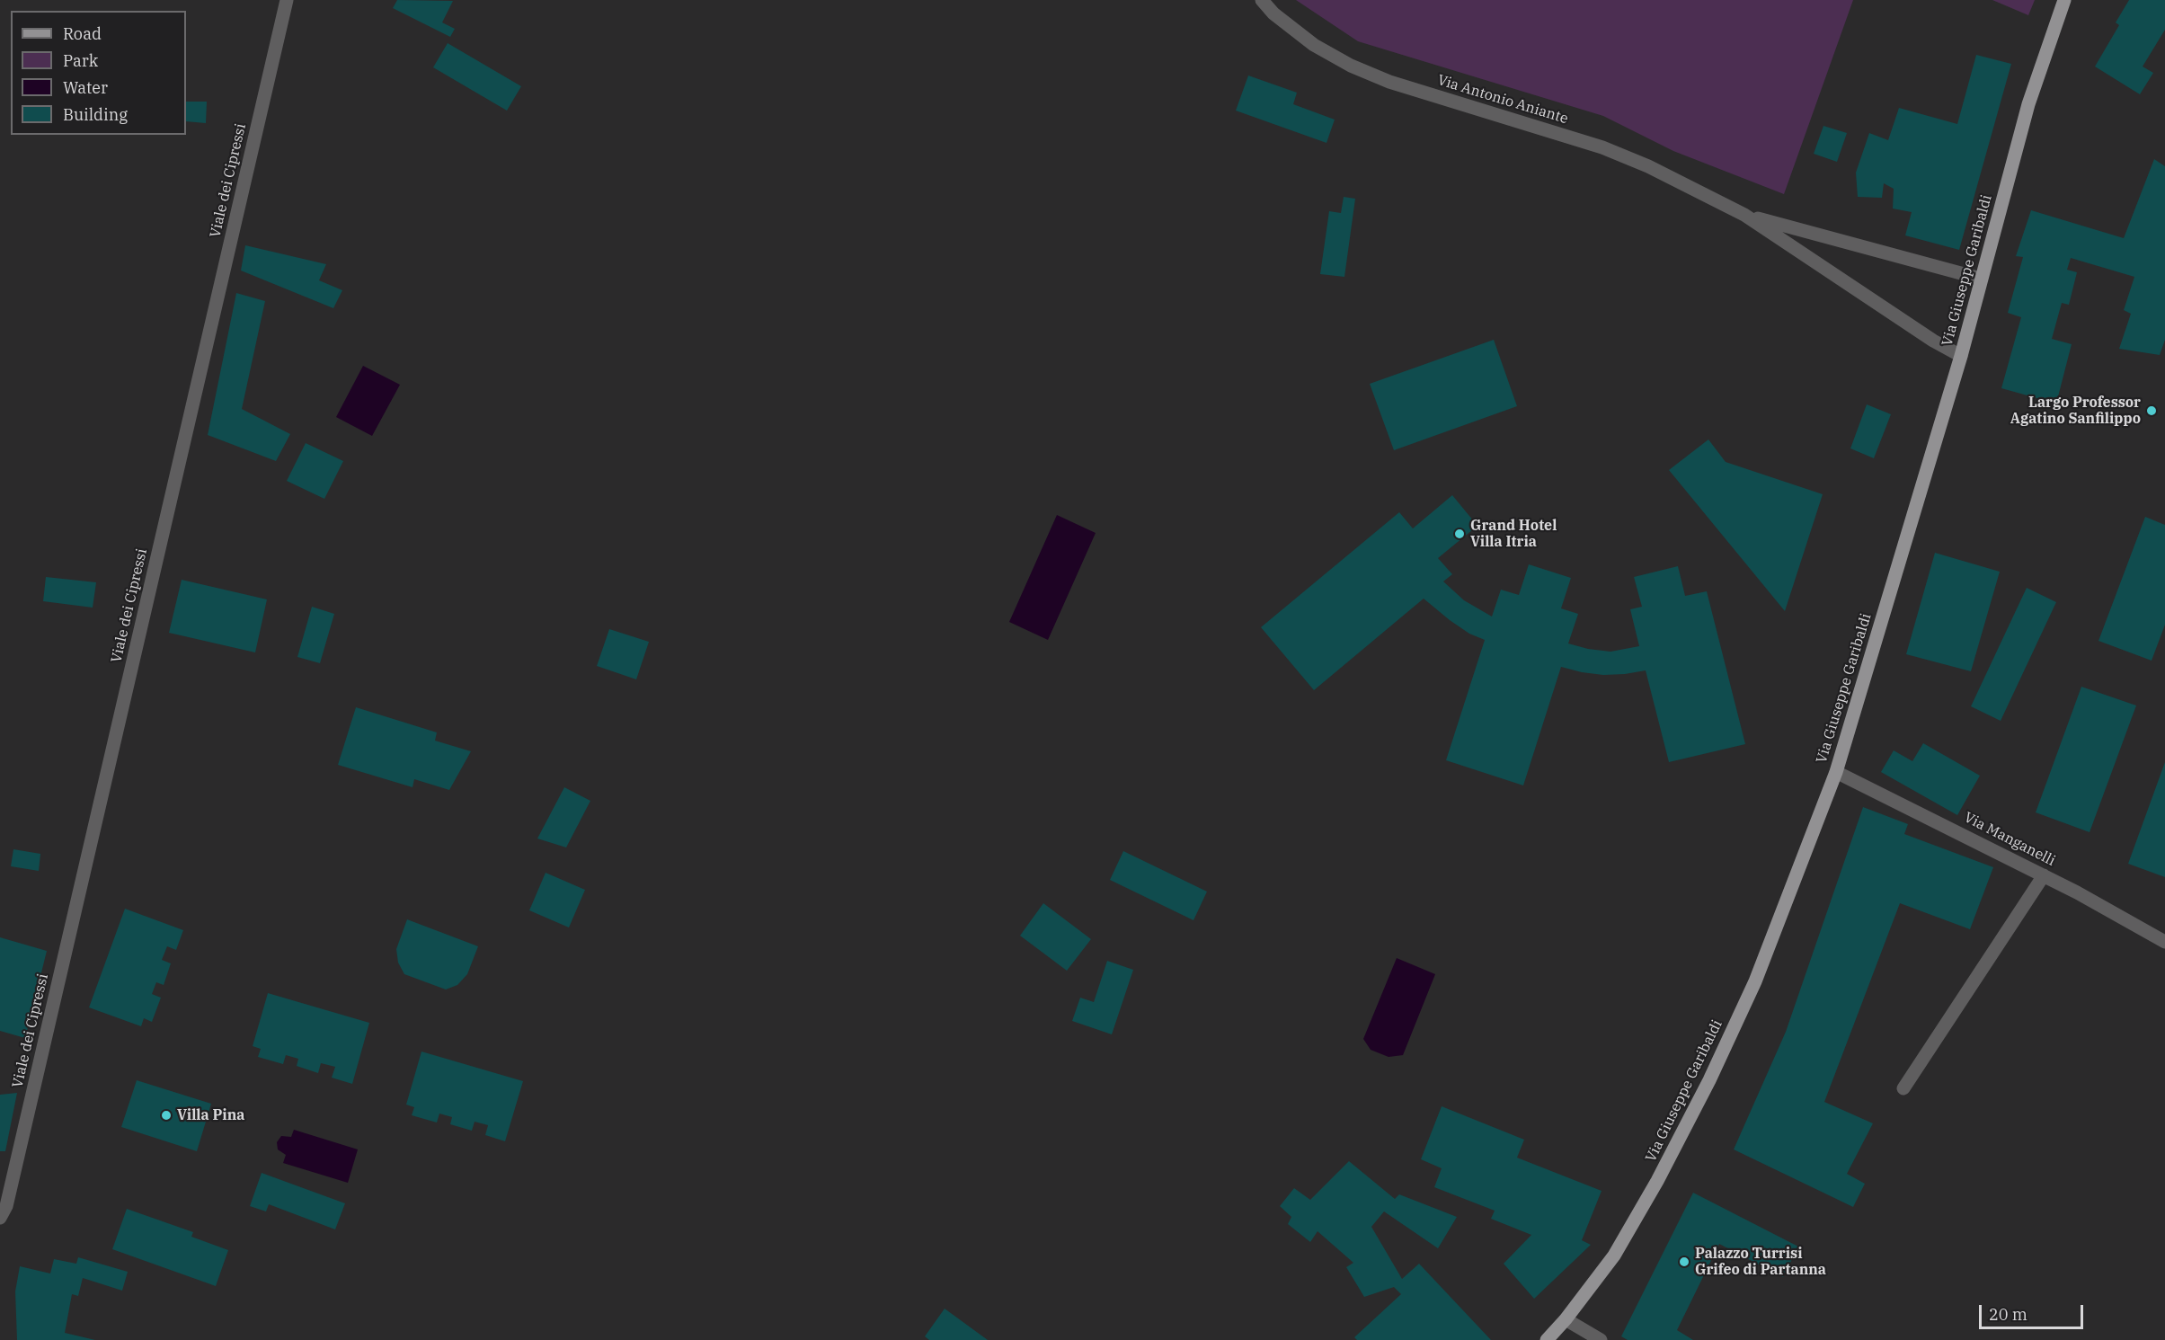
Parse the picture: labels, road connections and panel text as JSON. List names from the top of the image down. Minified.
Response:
{"streets":{"main road":["Via Giuseppe Garibaldi"],"street":["Via Antonio Aniante","Viale dei Cipressi","Via Manganelli"]},"crossings":[["Via Giuseppe Garibaldi","Via Manganelli"]],"places":["Largo Professor Agatino Sanfilippo","Grand Hotel Villa Itria","Villa Pina","Palazzo Turrisi Grifeo di Partanna"],"legend":["Road","Park","Water","Building"],"scale_bar":"20 m"}
